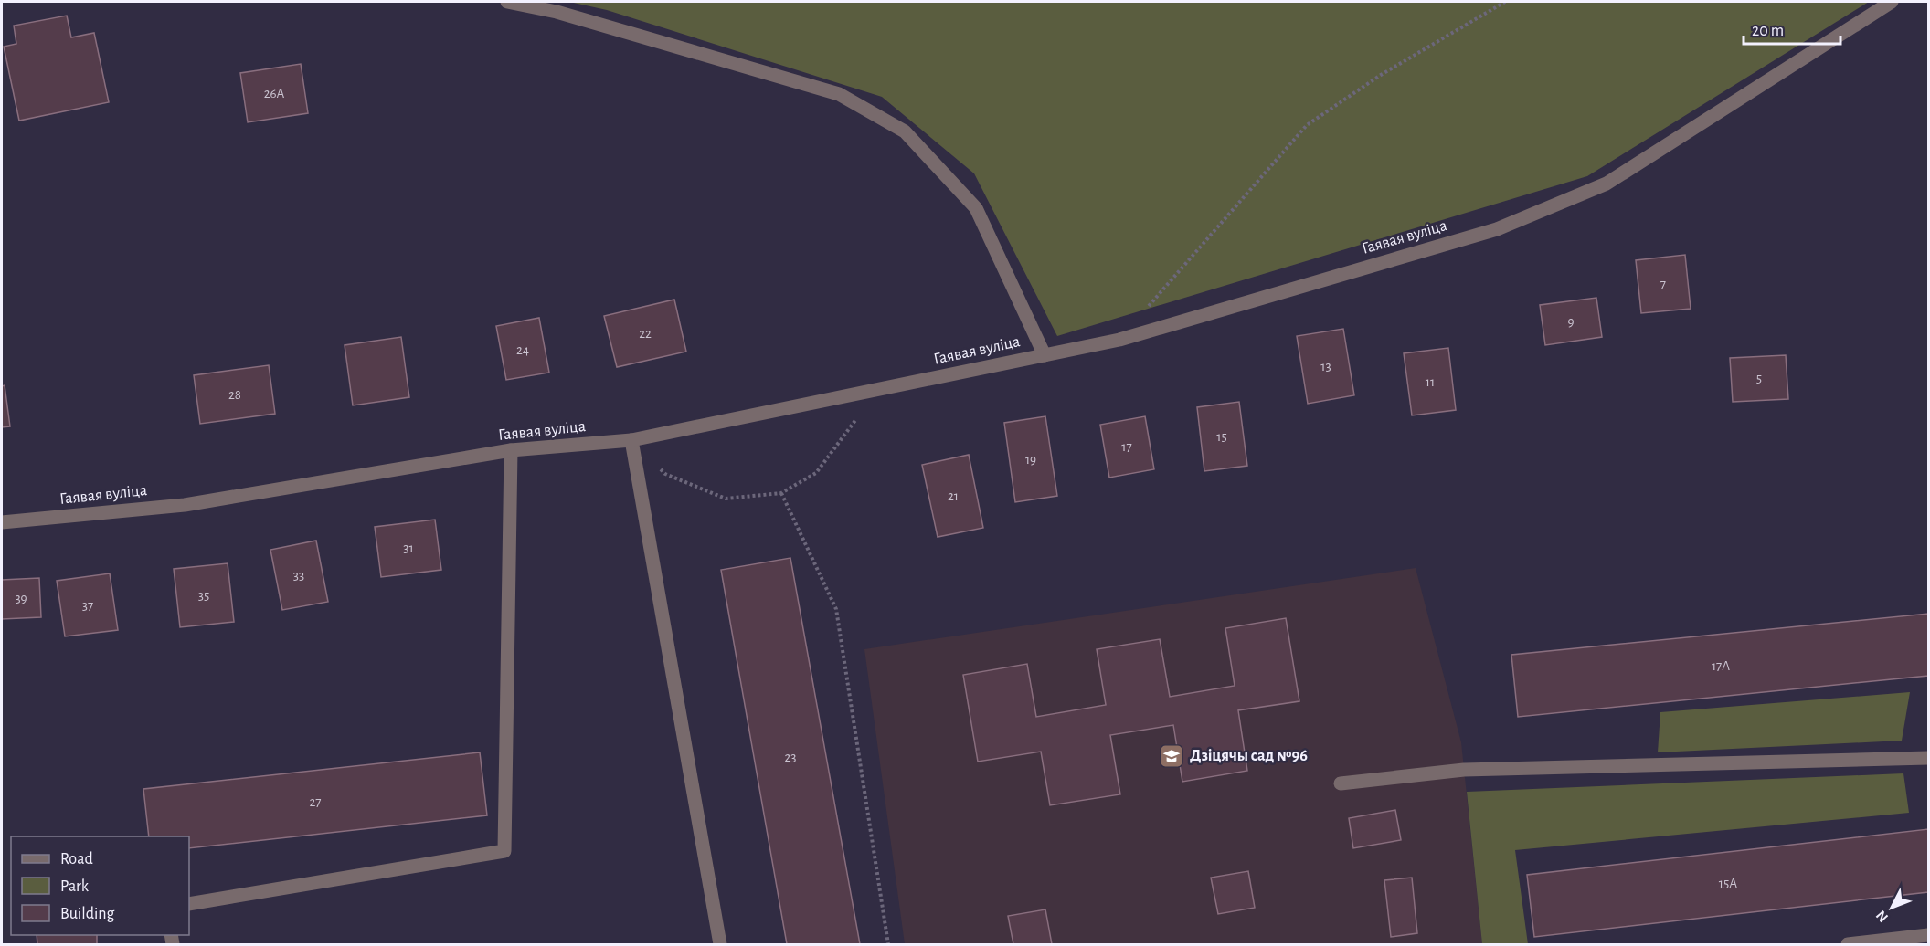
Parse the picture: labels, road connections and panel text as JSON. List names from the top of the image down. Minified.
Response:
{"streets":{"street":["Гаявая вуліца"]},"places":{"school or university":["Дзіцячы сад №96"]},"house_numbers":["26А","7","9","22","24","13","5","11","28","15","17","19","21","31","33","35","39","37","17А","23","27","15А"],"legend":["Road","Park","Building"],"scale_bar":"20 m","north":"bottom left"}
